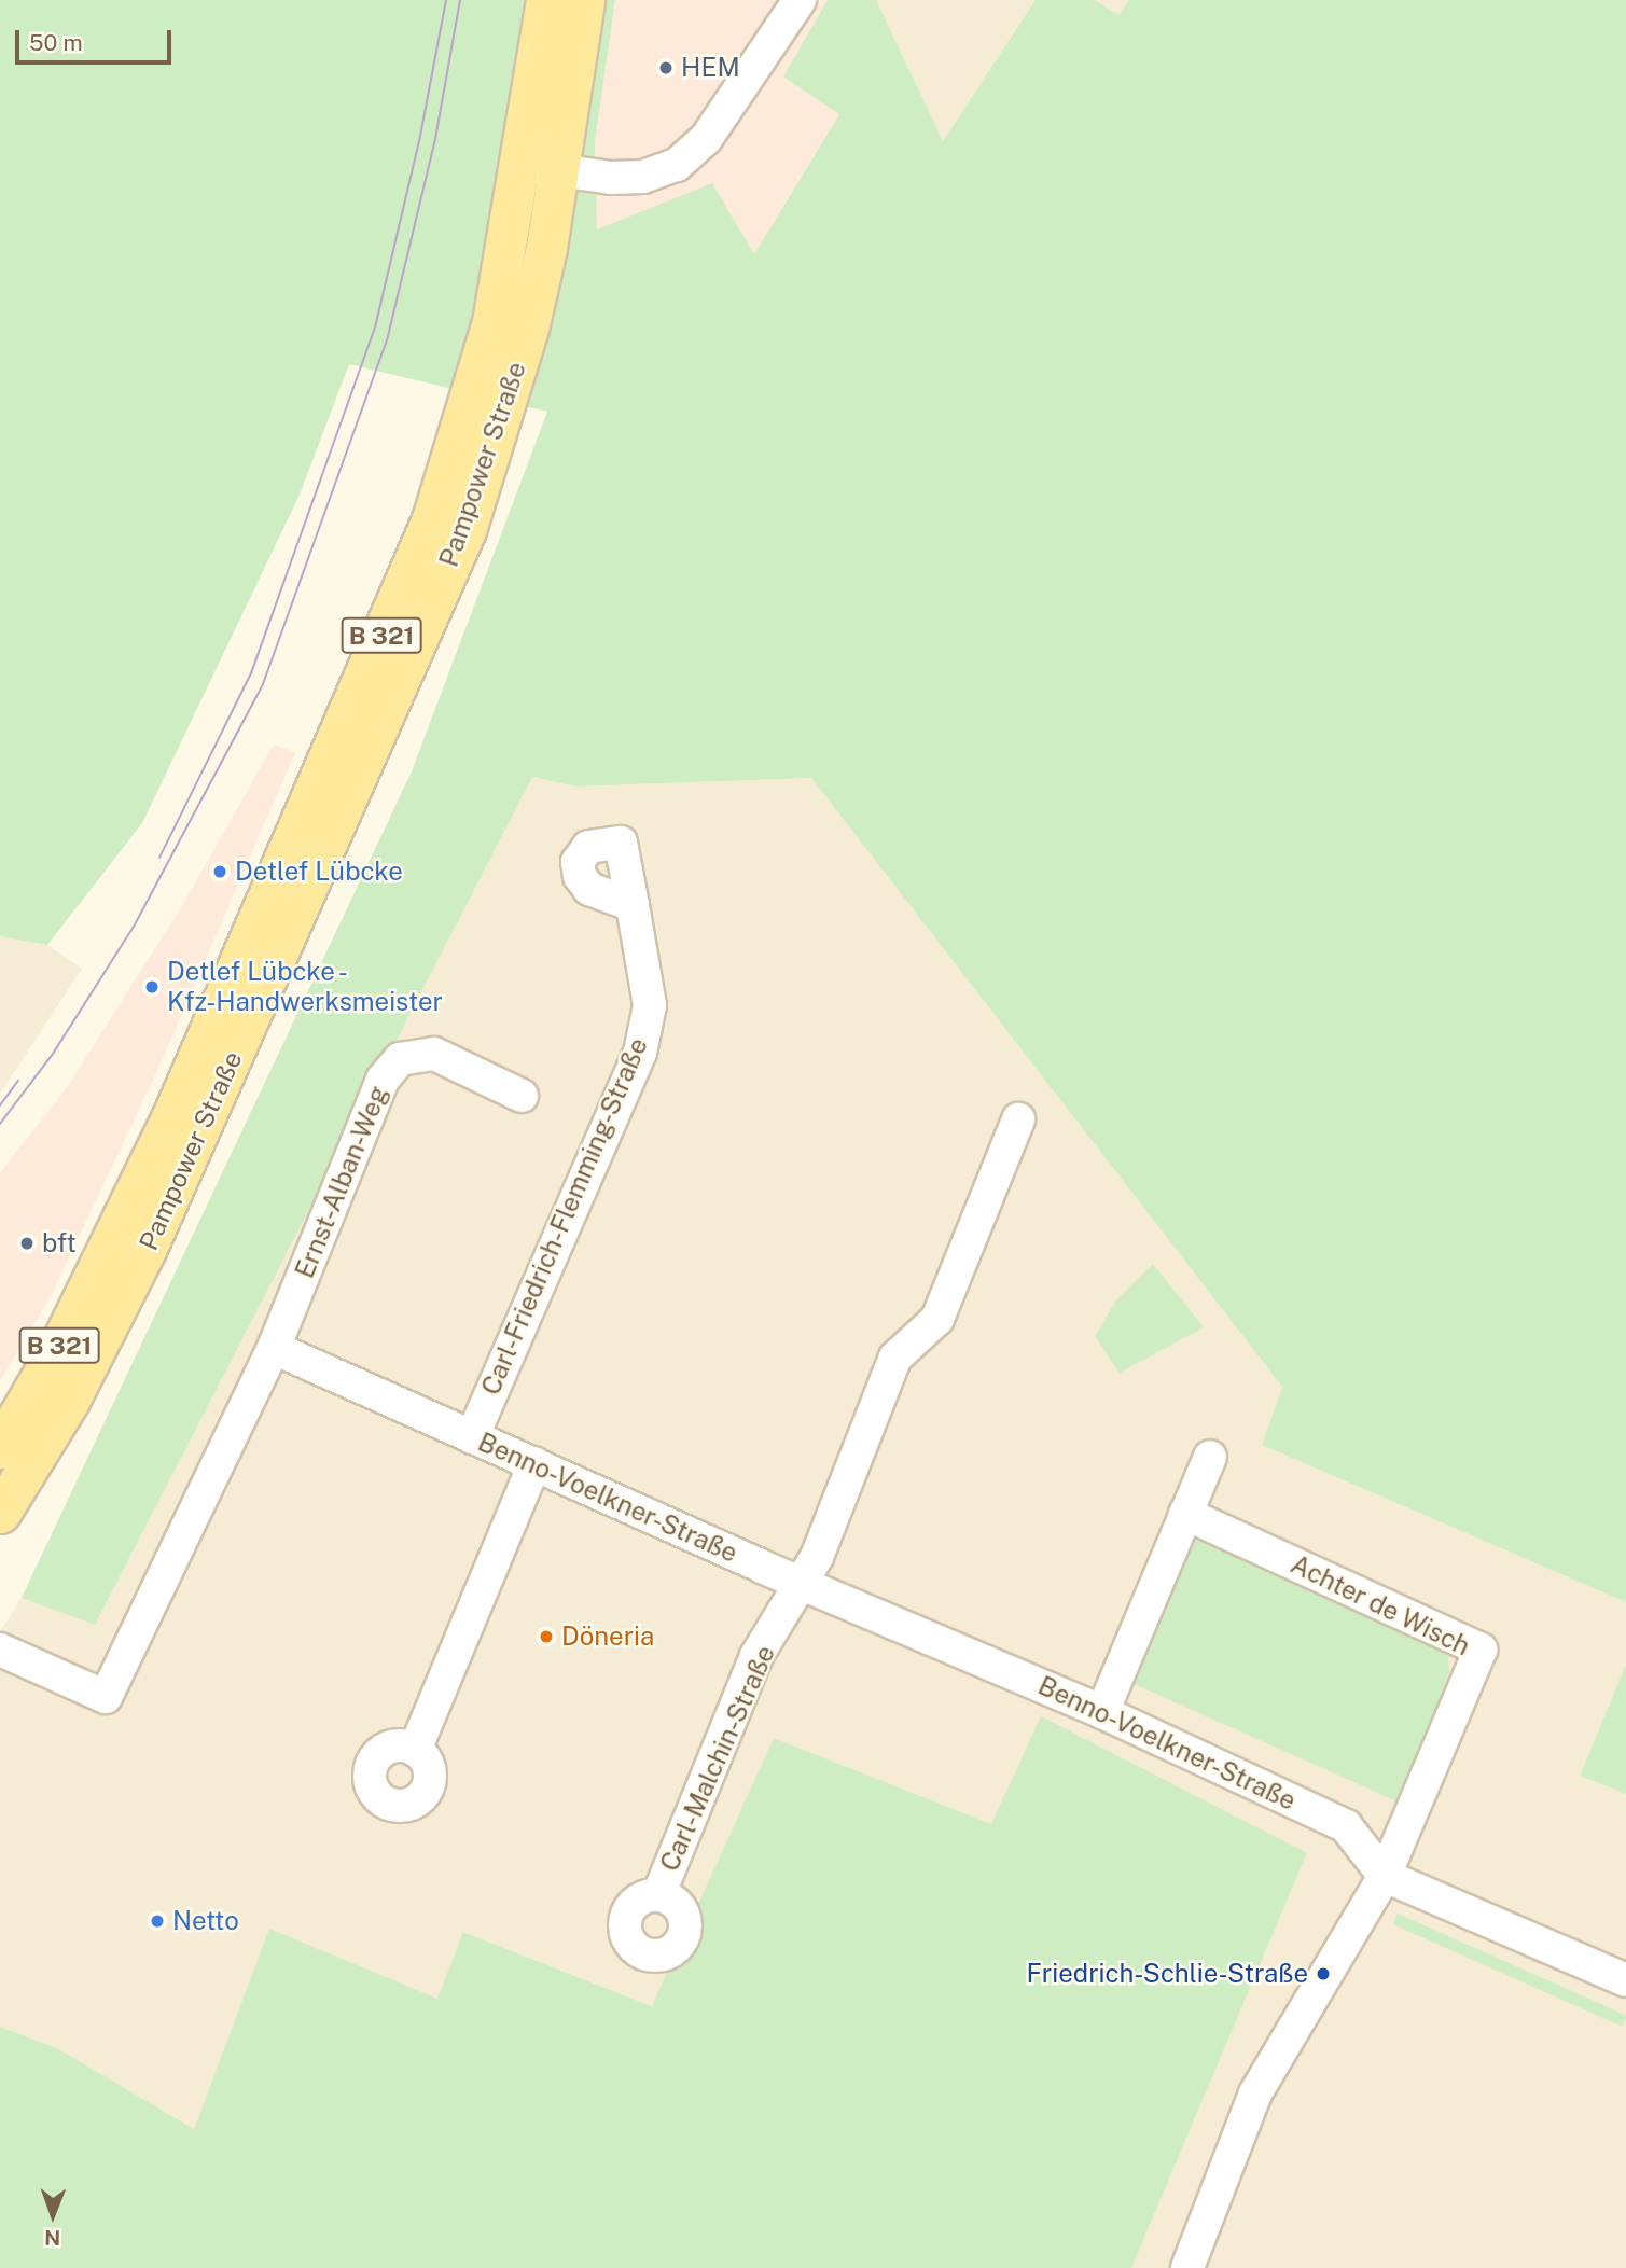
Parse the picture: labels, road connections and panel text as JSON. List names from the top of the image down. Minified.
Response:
{"streets":{"main road":["Pampower Straße","B 321"],"street":["Ernst-Alban-Weg","Carl-Friedrich-Flemming-Straße","Benno-Voelkner-Straße","Achter de Wisch","Carl-Malchin-Straße"]},"crossings":[["Ernst-Alban-Weg","Benno-Voelkner-Straße"],["Carl-Friedrich-Flemming-Straße","Benno-Voelkner-Straße"],["Benno-Voelkner-Straße","Achter de Wisch"],["Benno-Voelkner-Straße","Carl-Malchin-Straße"]],"places":["HEM","Detlef Lübcke","Detlef Lübcke - Kfz-Handwerksmeister","bft","Döneria","Netto","Friedrich-Schlie-Straße"],"scale_bar":"50 m","north":"bottom"}
